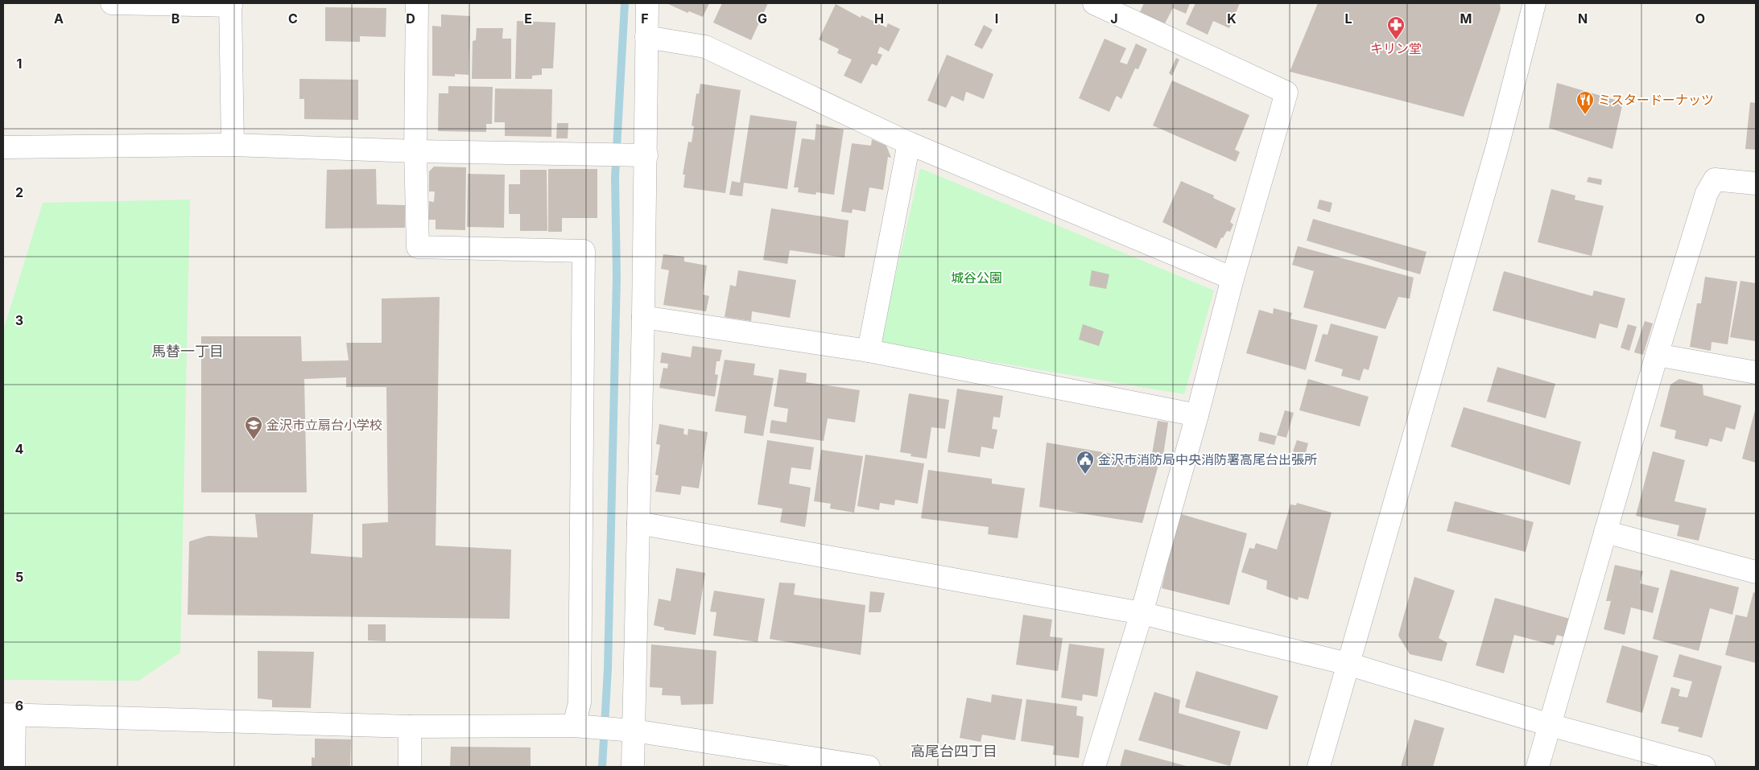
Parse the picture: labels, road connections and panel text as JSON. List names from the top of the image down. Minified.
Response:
{"districts":["馬替一丁目","高尾台四丁目"],"parks":["城谷公園"],"places":{"pharmacy":["キリン堂"],"restaurant":["ミスタードーナッツ"],"school or university":["金沢市立扇台小学校"],"public building":["金沢市消防局中央消防署高尾台出張所"]},"grid":{"columns":["A","B","C","D","E","F","G","H","I","J","K","L","M","N","O"],"rows":["1","2","3","4","5","6"]}}
